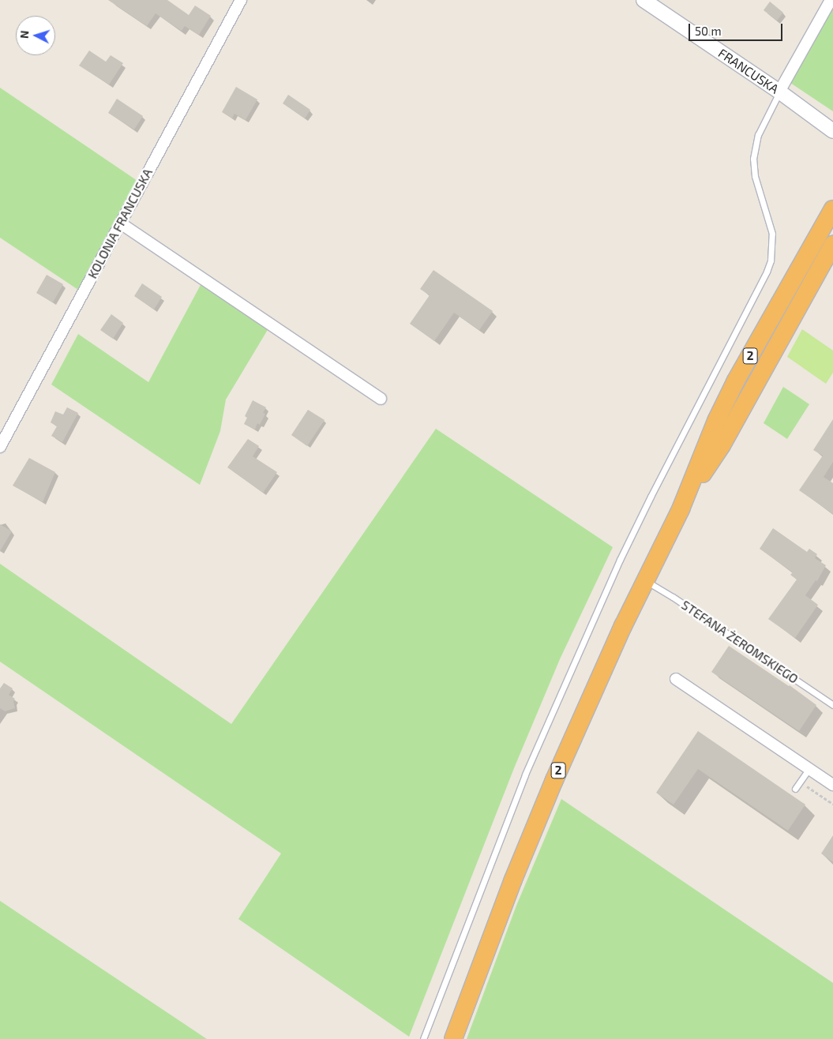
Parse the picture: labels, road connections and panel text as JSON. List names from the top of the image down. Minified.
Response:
{"streets":{"highway":["2"],"street":["FRANCUSKA","KOLONIA FRANCUSKA"],"lane":["STEFANA ŻEROMSKIEGO"]},"crossings":[["2","STEFANA ŻEROMSKIEGO"]],"scale_bar":"50 m","north":"left"}
